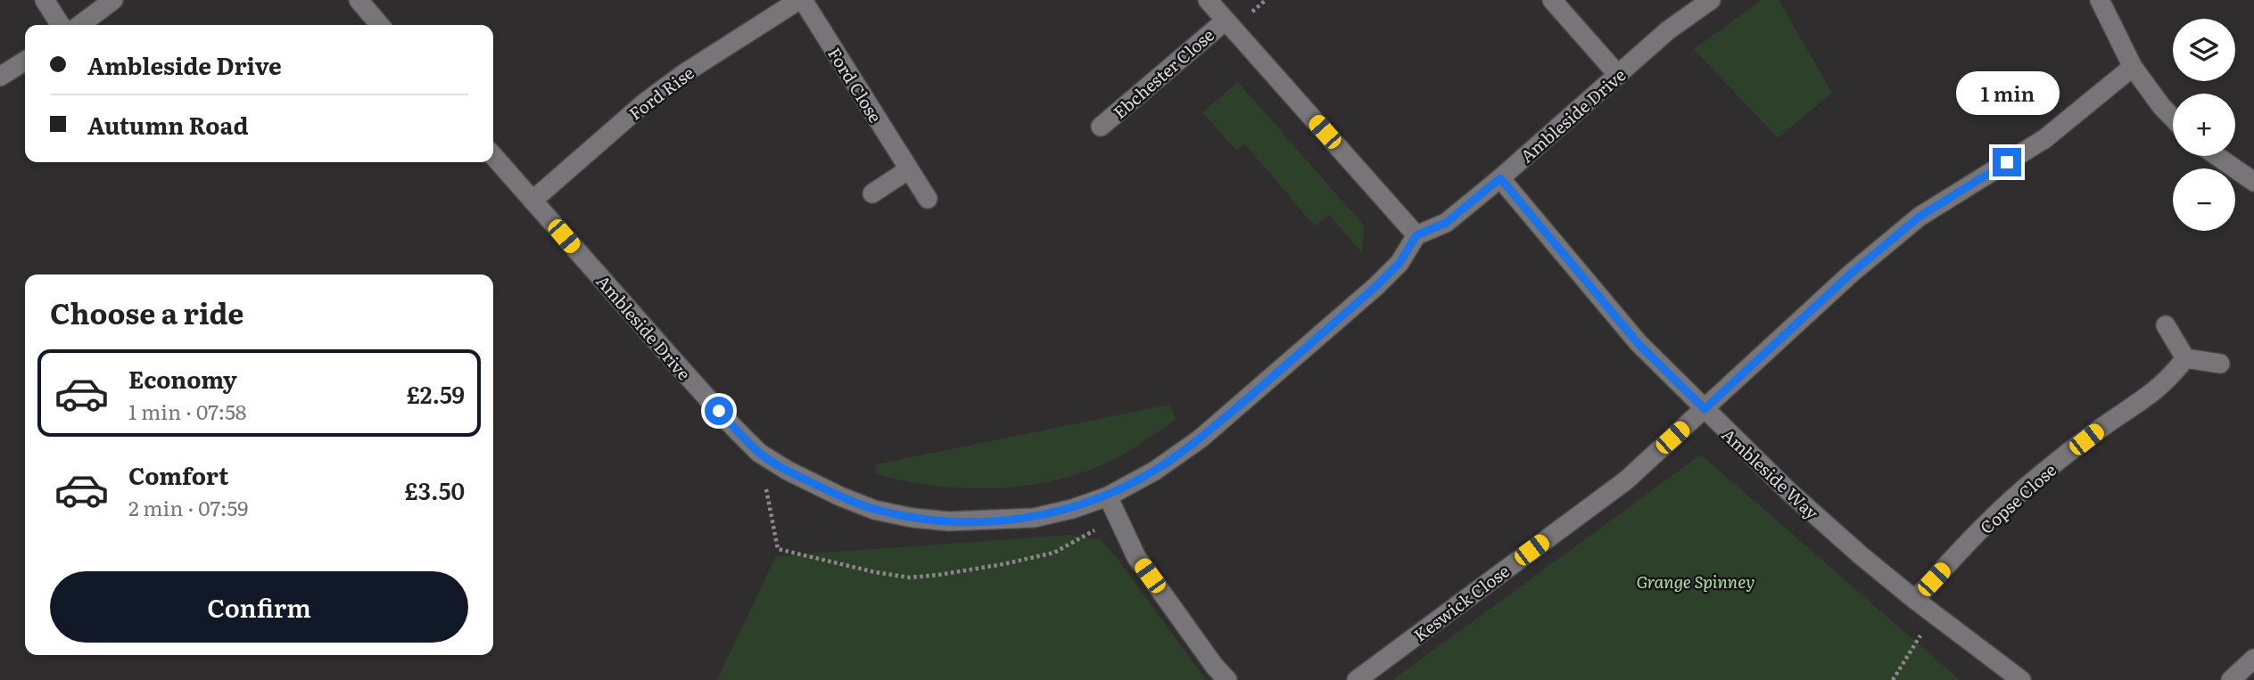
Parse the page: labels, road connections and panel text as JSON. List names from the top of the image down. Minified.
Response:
{"streets":{"street":["Ebchester Close","Ford Close","Ford Rise","Ambleside Drive","Ambleside Way","Copse Close","Keswick Close"]},"crossings":[["Ford Close","Ford Rise"],["Ford Rise","Ambleside Drive"],["Ambleside Drive","Ambleside Way"],["Ambleside Way","Copse Close"],["Ambleside Way","Keswick Close"]],"parks":["Grange Spinney"],"page":{"map_buttons":["+","−"],"banner":["Ambleside Drive","Autumn Road"],"bubble":"1 min","heading":"Choose a ride","list":[{"name":"Economy","note":"1 min · 07:58","value":"£2.59"},{"name":"Comfort","note":"2 min · 07:59","value":"£3.50"}],"buttons":"Confirm"}}
